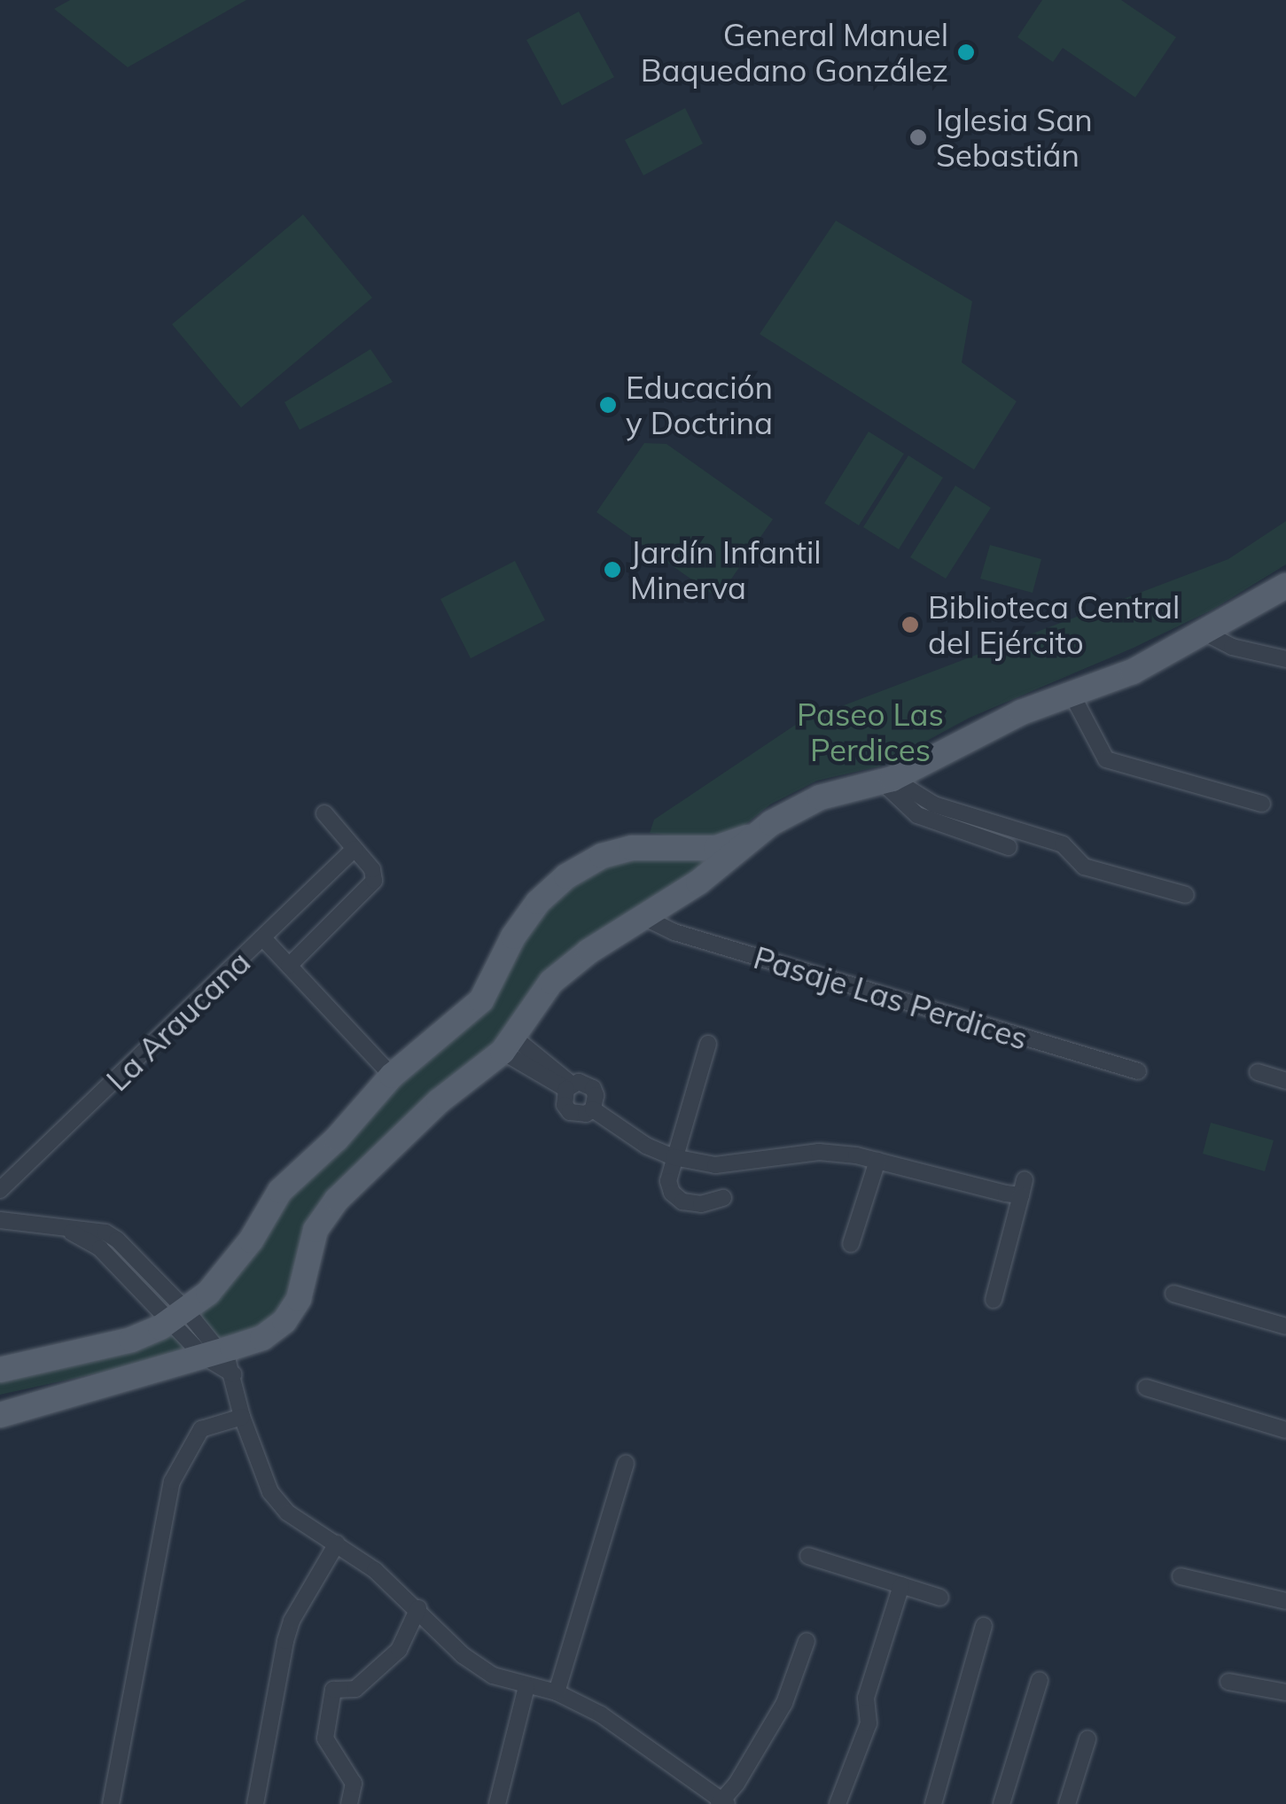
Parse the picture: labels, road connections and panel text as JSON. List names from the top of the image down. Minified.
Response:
{"streets":{"street":["Pasaje Las Perdices","La Araucana"]},"parks":["Paseo Las Perdices"],"places":["General Manuel Baquedano González","Iglesia San Sebastián","Educación y Doctrina","Jardín Infantil Minerva","Biblioteca Central del Ejército"]}
